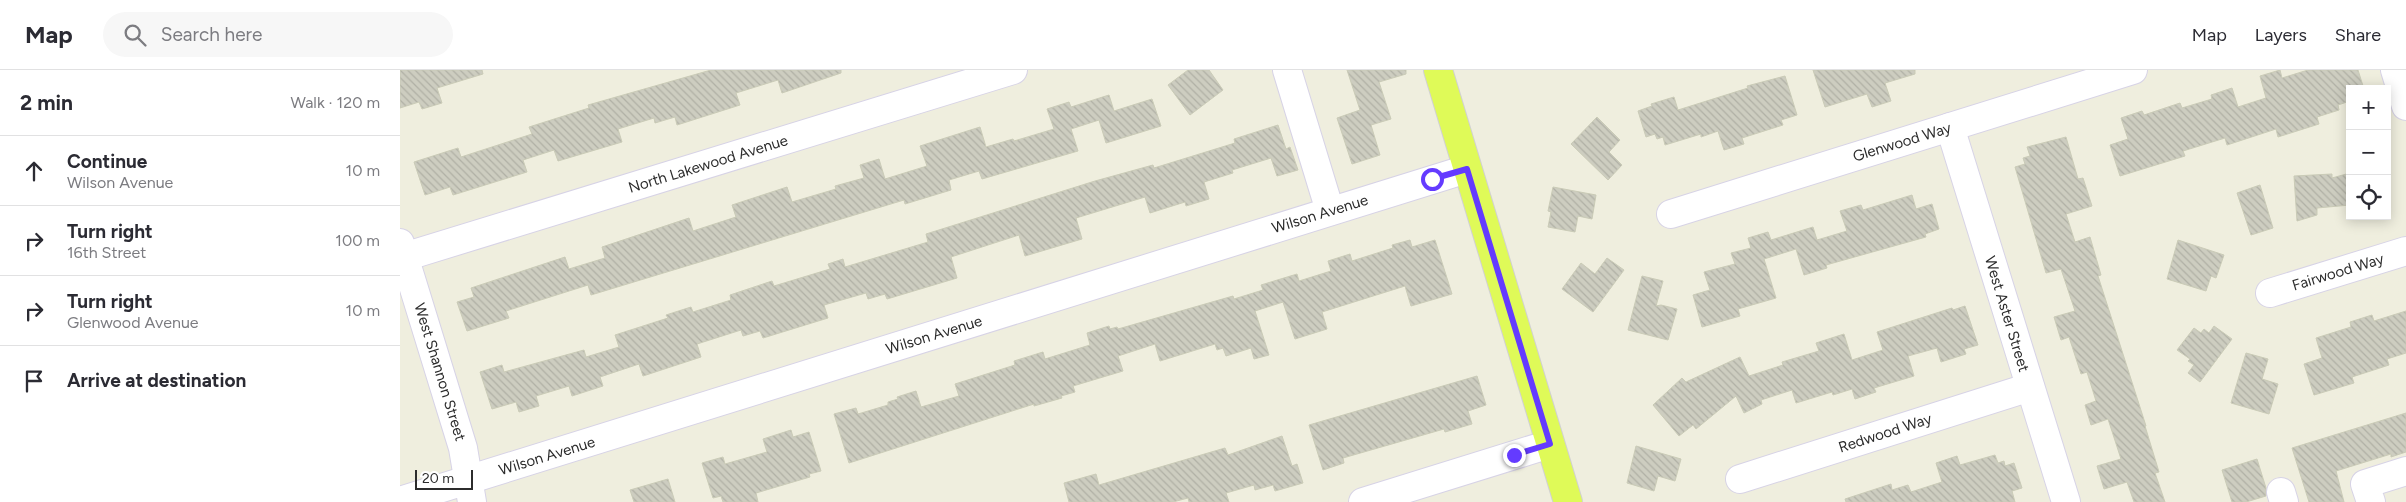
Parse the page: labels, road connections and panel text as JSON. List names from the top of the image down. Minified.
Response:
{"streets":{"street":["Glenwood Way","North Lakewood Avenue","Wilson Avenue","Fairwood Way","West Aster Street","West Shannon Street","Redwood Way"]},"crossings":[["Glenwood Way","West Aster Street"],["North Lakewood Avenue","West Shannon Street"],["Wilson Avenue","West Shannon Street"],["West Aster Street","Redwood Way"]],"scale_bar":"20 m","page":{"header":"Map","search":"Search here","nav":["Map","Layers","Share"],"heading":["2 min","Walk · 120 m"],"map_buttons":["+","−"],"list":[["Continue","Wilson Avenue","10 m"],["Turn right","16th Street","100 m"],["Turn right","Glenwood Avenue","10 m"],"Arrive at destination"],"scale":"20 m"}}
